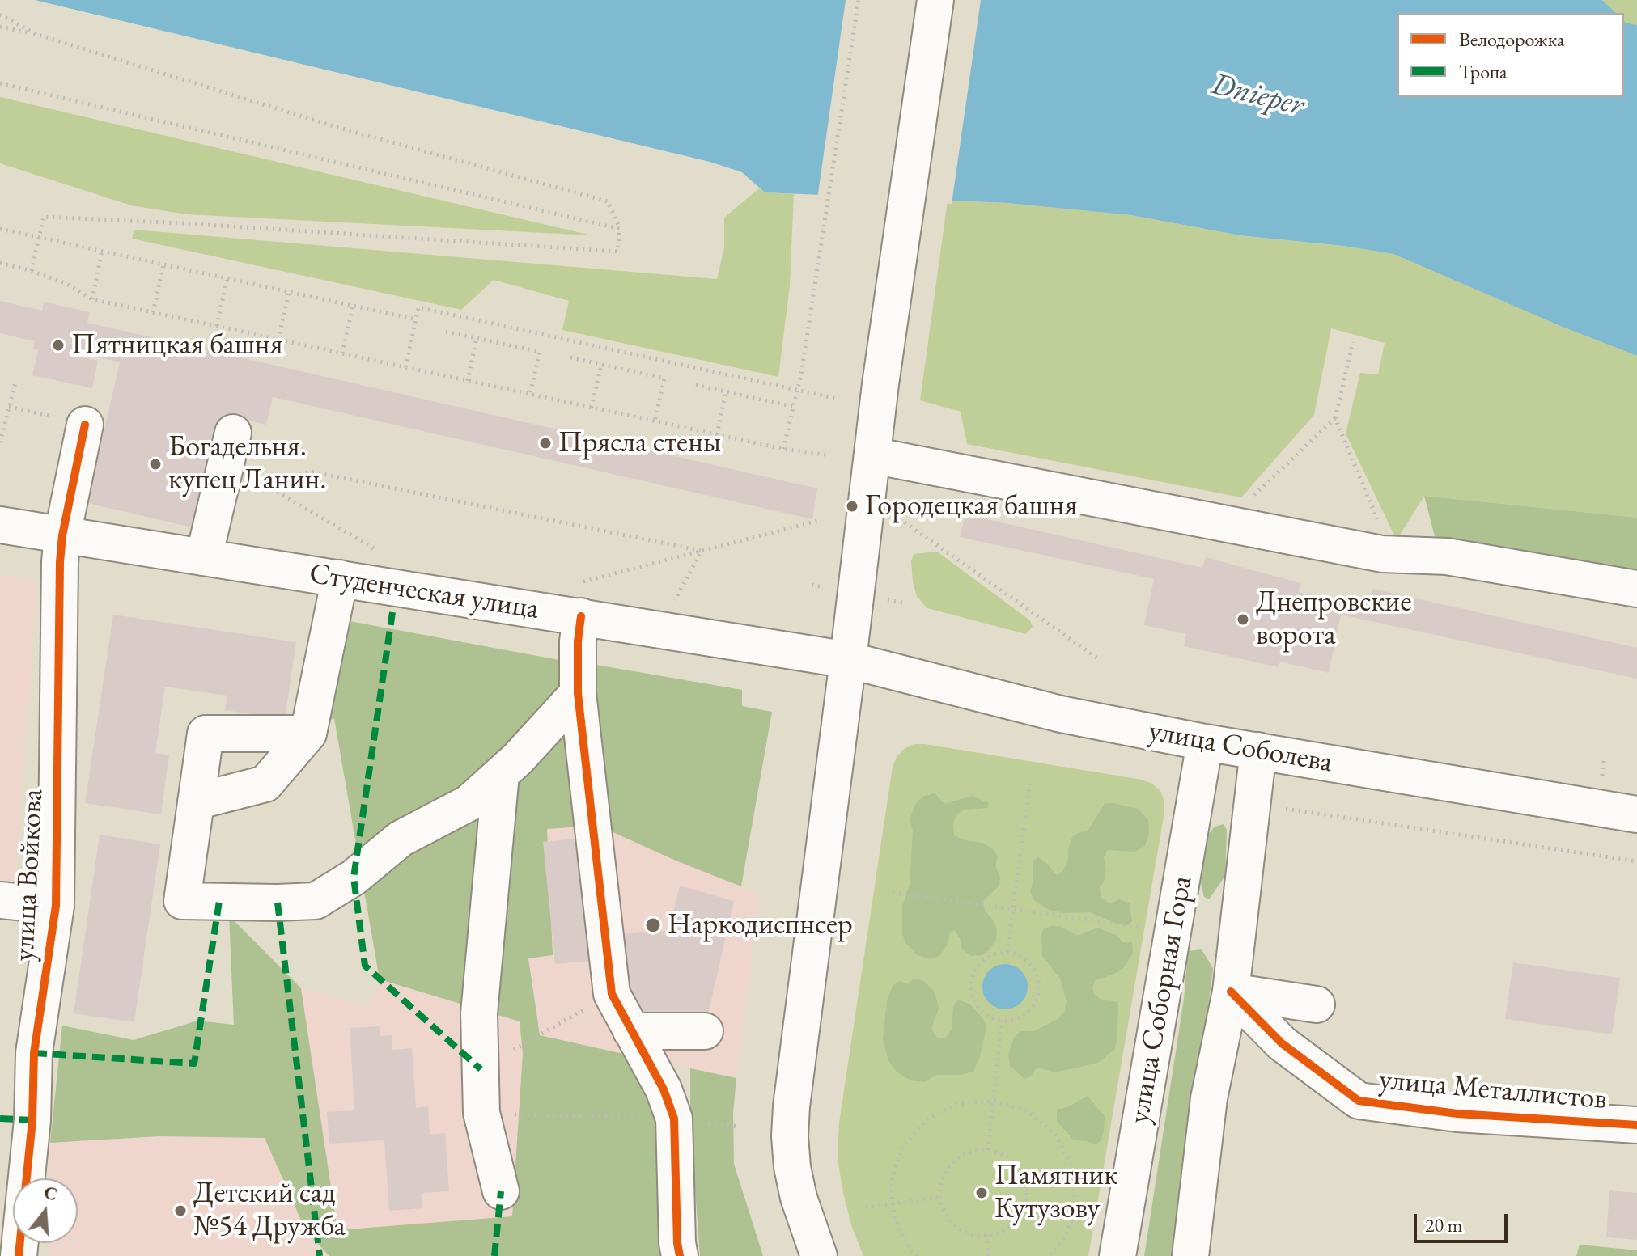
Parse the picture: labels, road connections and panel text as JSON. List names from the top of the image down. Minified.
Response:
{"streets":{"main road":["Студенческая улица","улица Соболева","улица Войкова","улица Соборная Гора","улица Металлистов"]},"crossings":[["Студенческая улица","улица Соболева"],["Студенческая улица","улица Войкова"],["улица Соболева","улица Соборная Гора"]],"water":["Dnieper"],"places":["Пятницкая башня","Прясла стены","Богадельня. купец Ланин.","Городецкая башня","Днепровские ворота","Наркодиспнсер","Памятник Кутузову","Детский сад №54 Дружба"],"legend":["Велодорожка","Тропа"],"scale_bar":"20 m","north":"top"}
